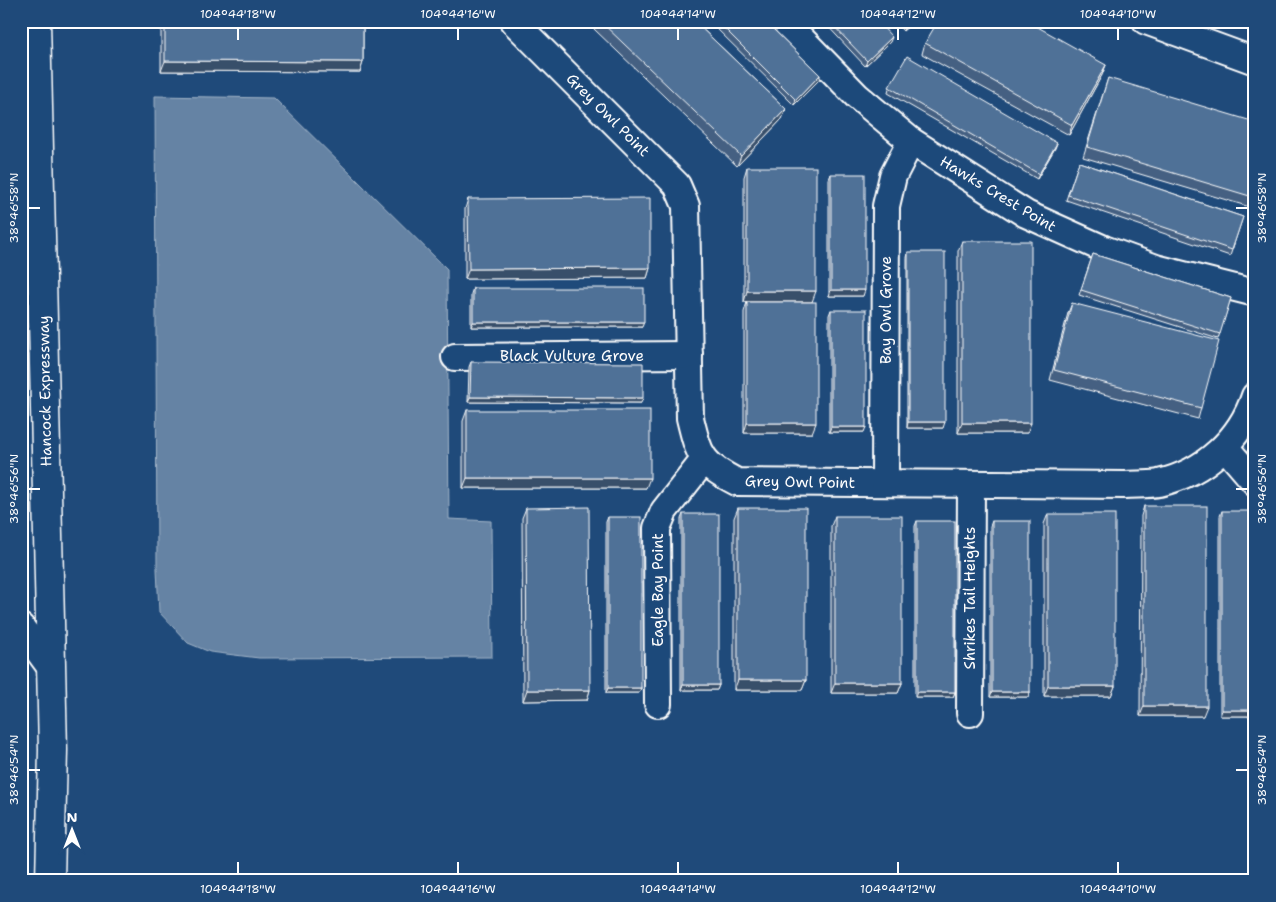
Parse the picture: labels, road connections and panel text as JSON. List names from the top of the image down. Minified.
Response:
{"streets":{"main road":["Hancock Expressway"],"street":["Grey Owl Point","Hawks Crest Point","Bay Owl Grove","Black Vulture Grove","Eagle Bay Point","Shrikes Tail Heights"]},"crossings":[["Grey Owl Point","Bay Owl Grove"],["Grey Owl Point","Black Vulture Grove"],["Grey Owl Point","Eagle Bay Point"],["Grey Owl Point","Shrikes Tail Heights"],["Hawks Crest Point","Bay Owl Grove"]],"north":"top","coordinates":["104°44'18\"W","104°44'16\"W","104°44'14\"W","104°44'12\"W","104°44'10\"W","38°46'58\"N","38°46'56\"N","38°46'54\"N"]}
